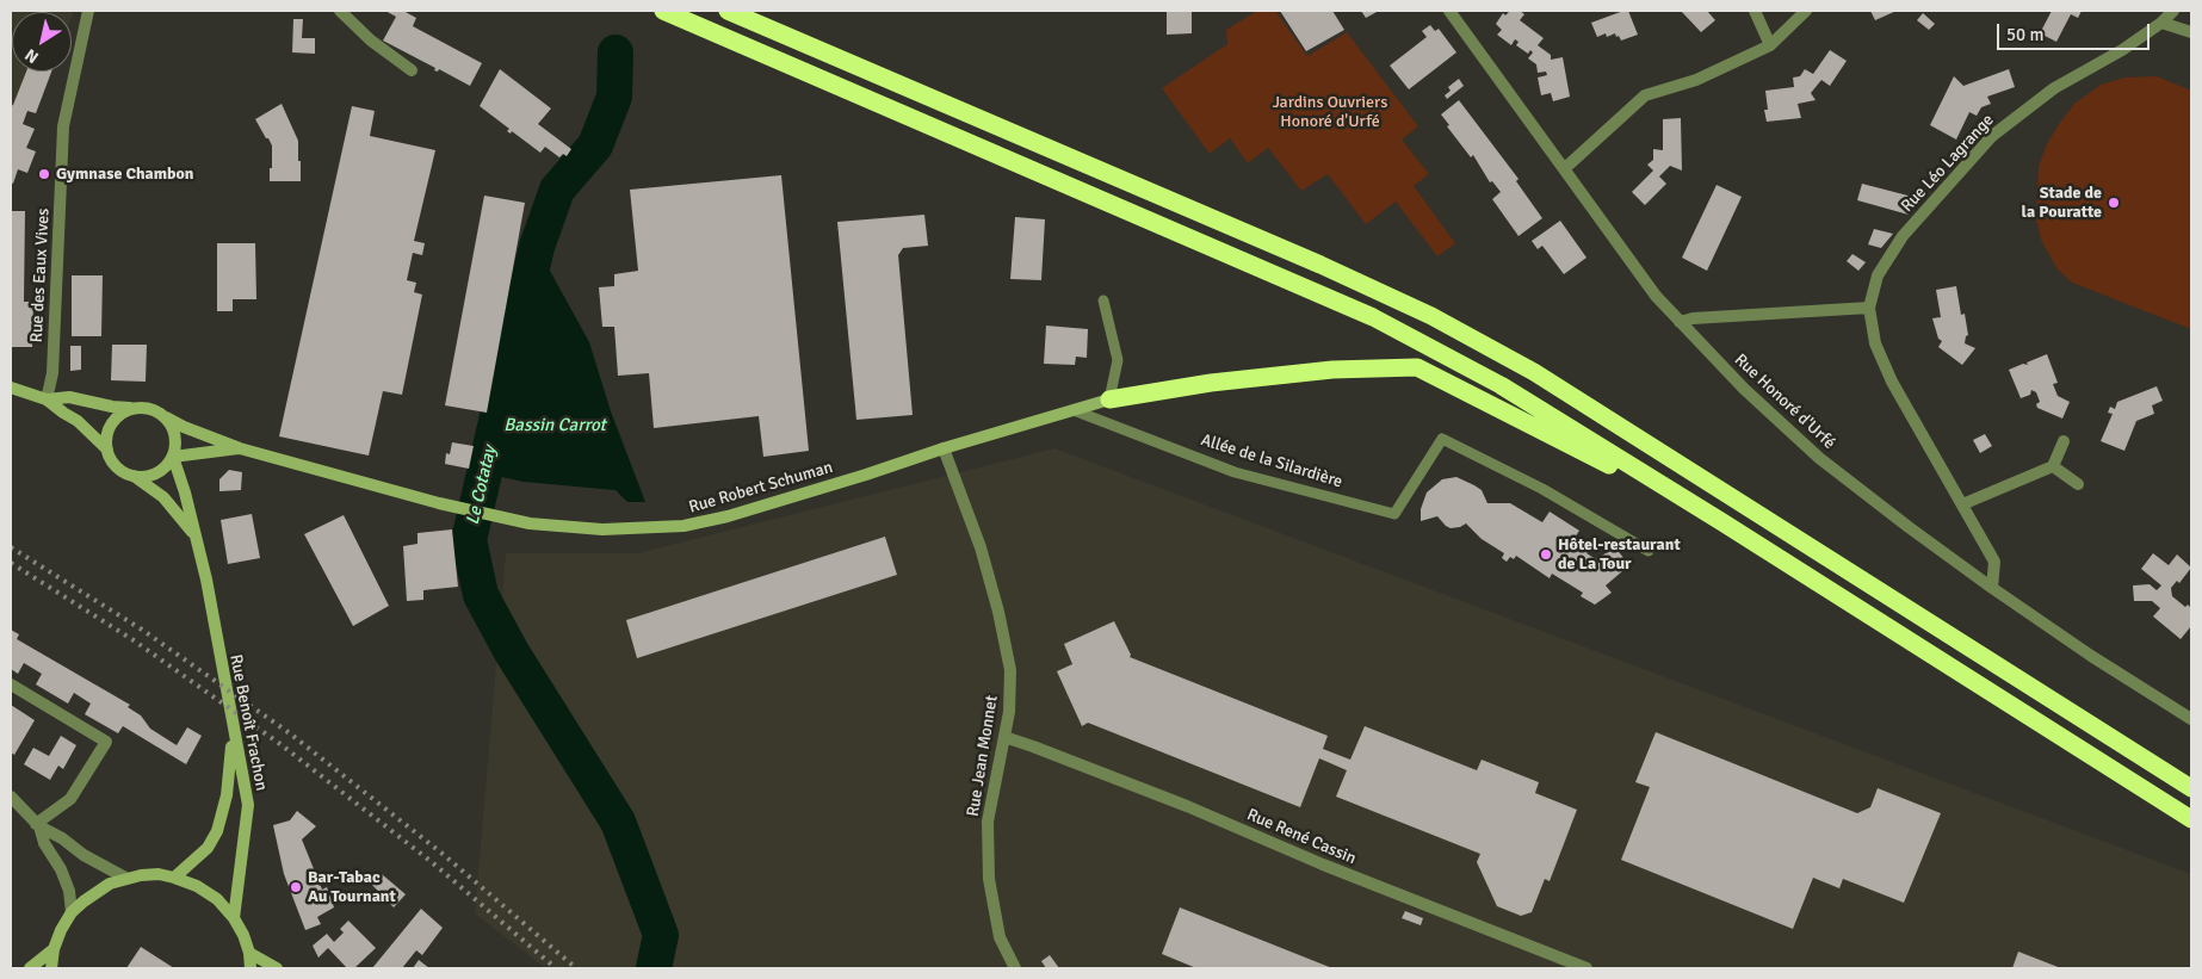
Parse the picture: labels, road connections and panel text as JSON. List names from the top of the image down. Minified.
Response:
{"streets":{"main road":["Rue Robert Schuman","Rue Benoît Frachon"],"street":["Rue Léo Lagrange","Rue des Eaux Vives","Rue Honoré d'Urfé","Rue Jean Monnet","Rue René Cassin"],"lane":["Allée de la Silardière"]},"crossings":[["Rue Léo Lagrange","Rue Honoré d'Urfé"],["Allée de la Silardière","Rue Robert Schuman"],["Rue Robert Schuman","Rue Benoît Frachon"],["Rue Robert Schuman","Rue Jean Monnet"],["Rue Jean Monnet","Rue René Cassin"]],"water":["Bassin Carrot","Le Cotatay"],"parks":["Jardins Ouvriers Honoré d'Urfé"],"places":["Gymnase Chambon","Stade de la Pouratte","Hôtel-restaurant de La Tour","Bar-Tabac Au Tournant"],"scale_bar":"50 m","north":"bottom left"}
